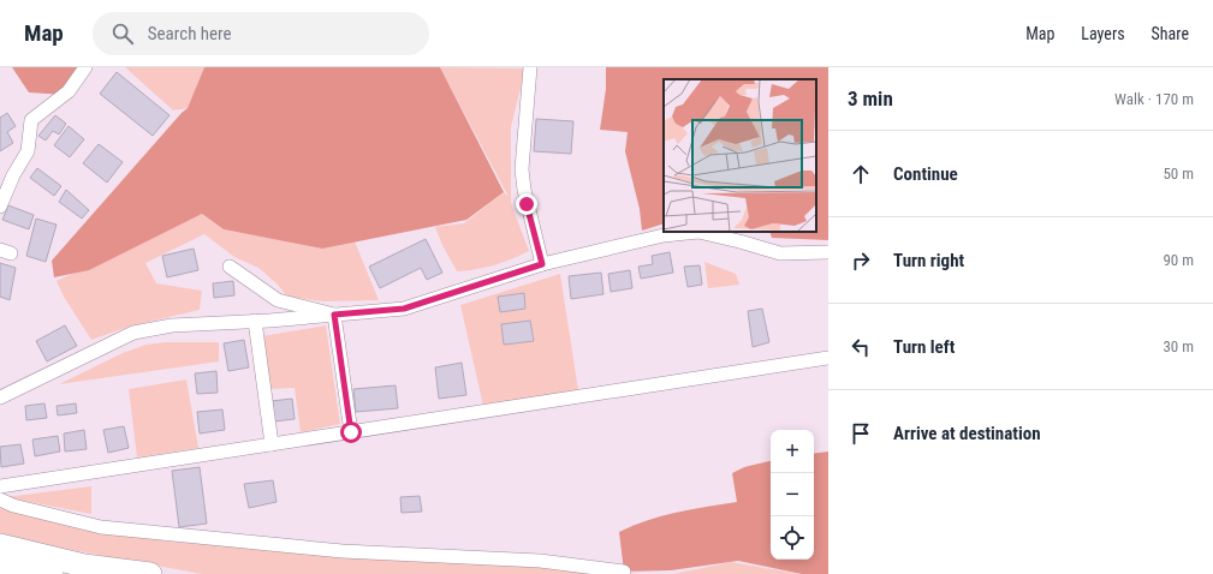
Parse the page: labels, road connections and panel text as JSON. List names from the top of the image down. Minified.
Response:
{"page":{"header":"Map","search":"Search here","nav":["Map","Layers","Share"],"heading":["3 min","Walk · 170 m"],"list":[["Continue","50 m"],["Turn right","90 m"],["Turn left","30 m"],"Arrive at destination"],"map_buttons":["+","−"]}}
